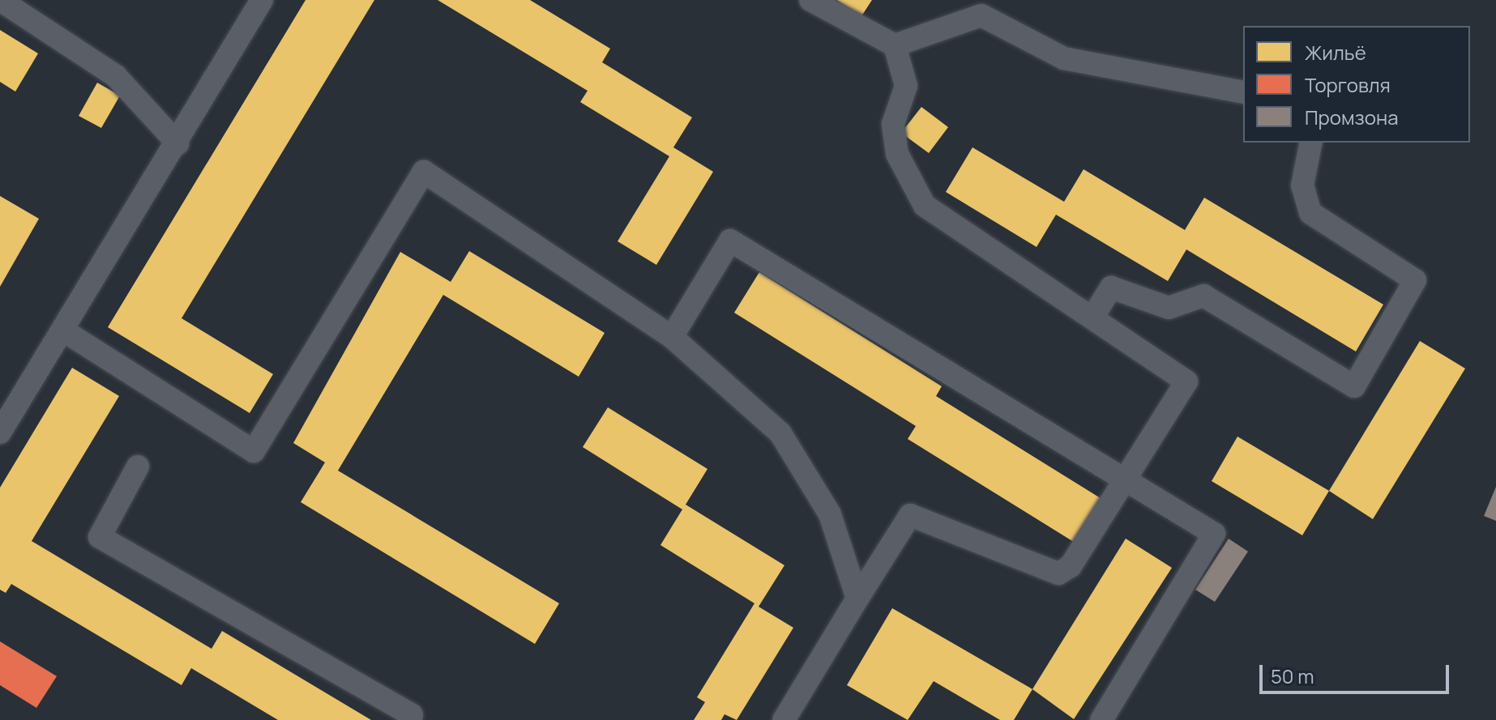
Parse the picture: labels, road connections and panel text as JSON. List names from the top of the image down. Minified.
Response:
{"legend":["Жильё","Торговля","Промзона"],"scale_bar":"50 m"}
